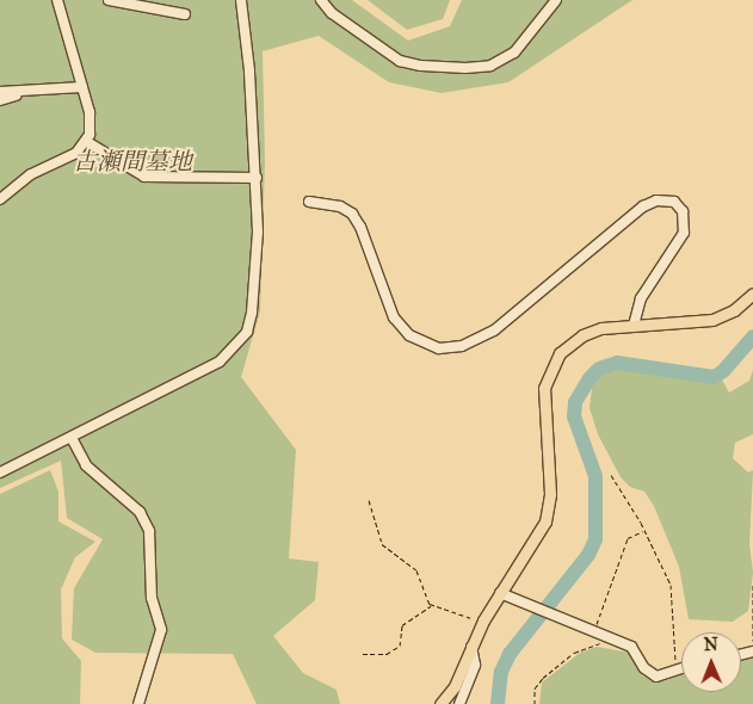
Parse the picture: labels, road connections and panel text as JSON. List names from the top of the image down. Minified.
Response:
{"parks":["古瀬間墓地"],"north":"top"}
